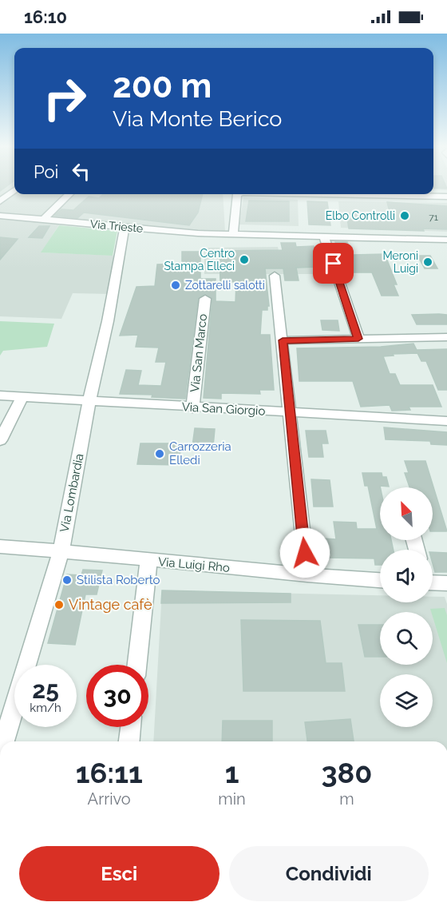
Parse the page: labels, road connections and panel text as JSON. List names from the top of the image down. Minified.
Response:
{"streets":{"street":["Via Trieste","Via San Marco","Via San Giorgio","Via Lombardia","Via Luigi Rho"]},"crossings":[["Via Trieste","Via Lombardia"],["Via San Marco","Via San Giorgio"],["Via San Giorgio","Via Lombardia"],["Via Lombardia","Via Luigi Rho"]],"places":["Elbo Controlli","Centro Stampa Elleci","Meroni Luigi","Zottarelli salotti","Carrozzeria Elledi","Stilista Roberto","Vintage cafè"],"house_numbers":["71"],"north":"top left","page":{"status":"16:10","turn":["200 m","Via Monte Berico"],"then":"Poi","speed":"25 km/h","limit":"30","eta":["16:11","Arrivo","1","min","380","m"],"buttons":["Esci","Condividi"]}}
